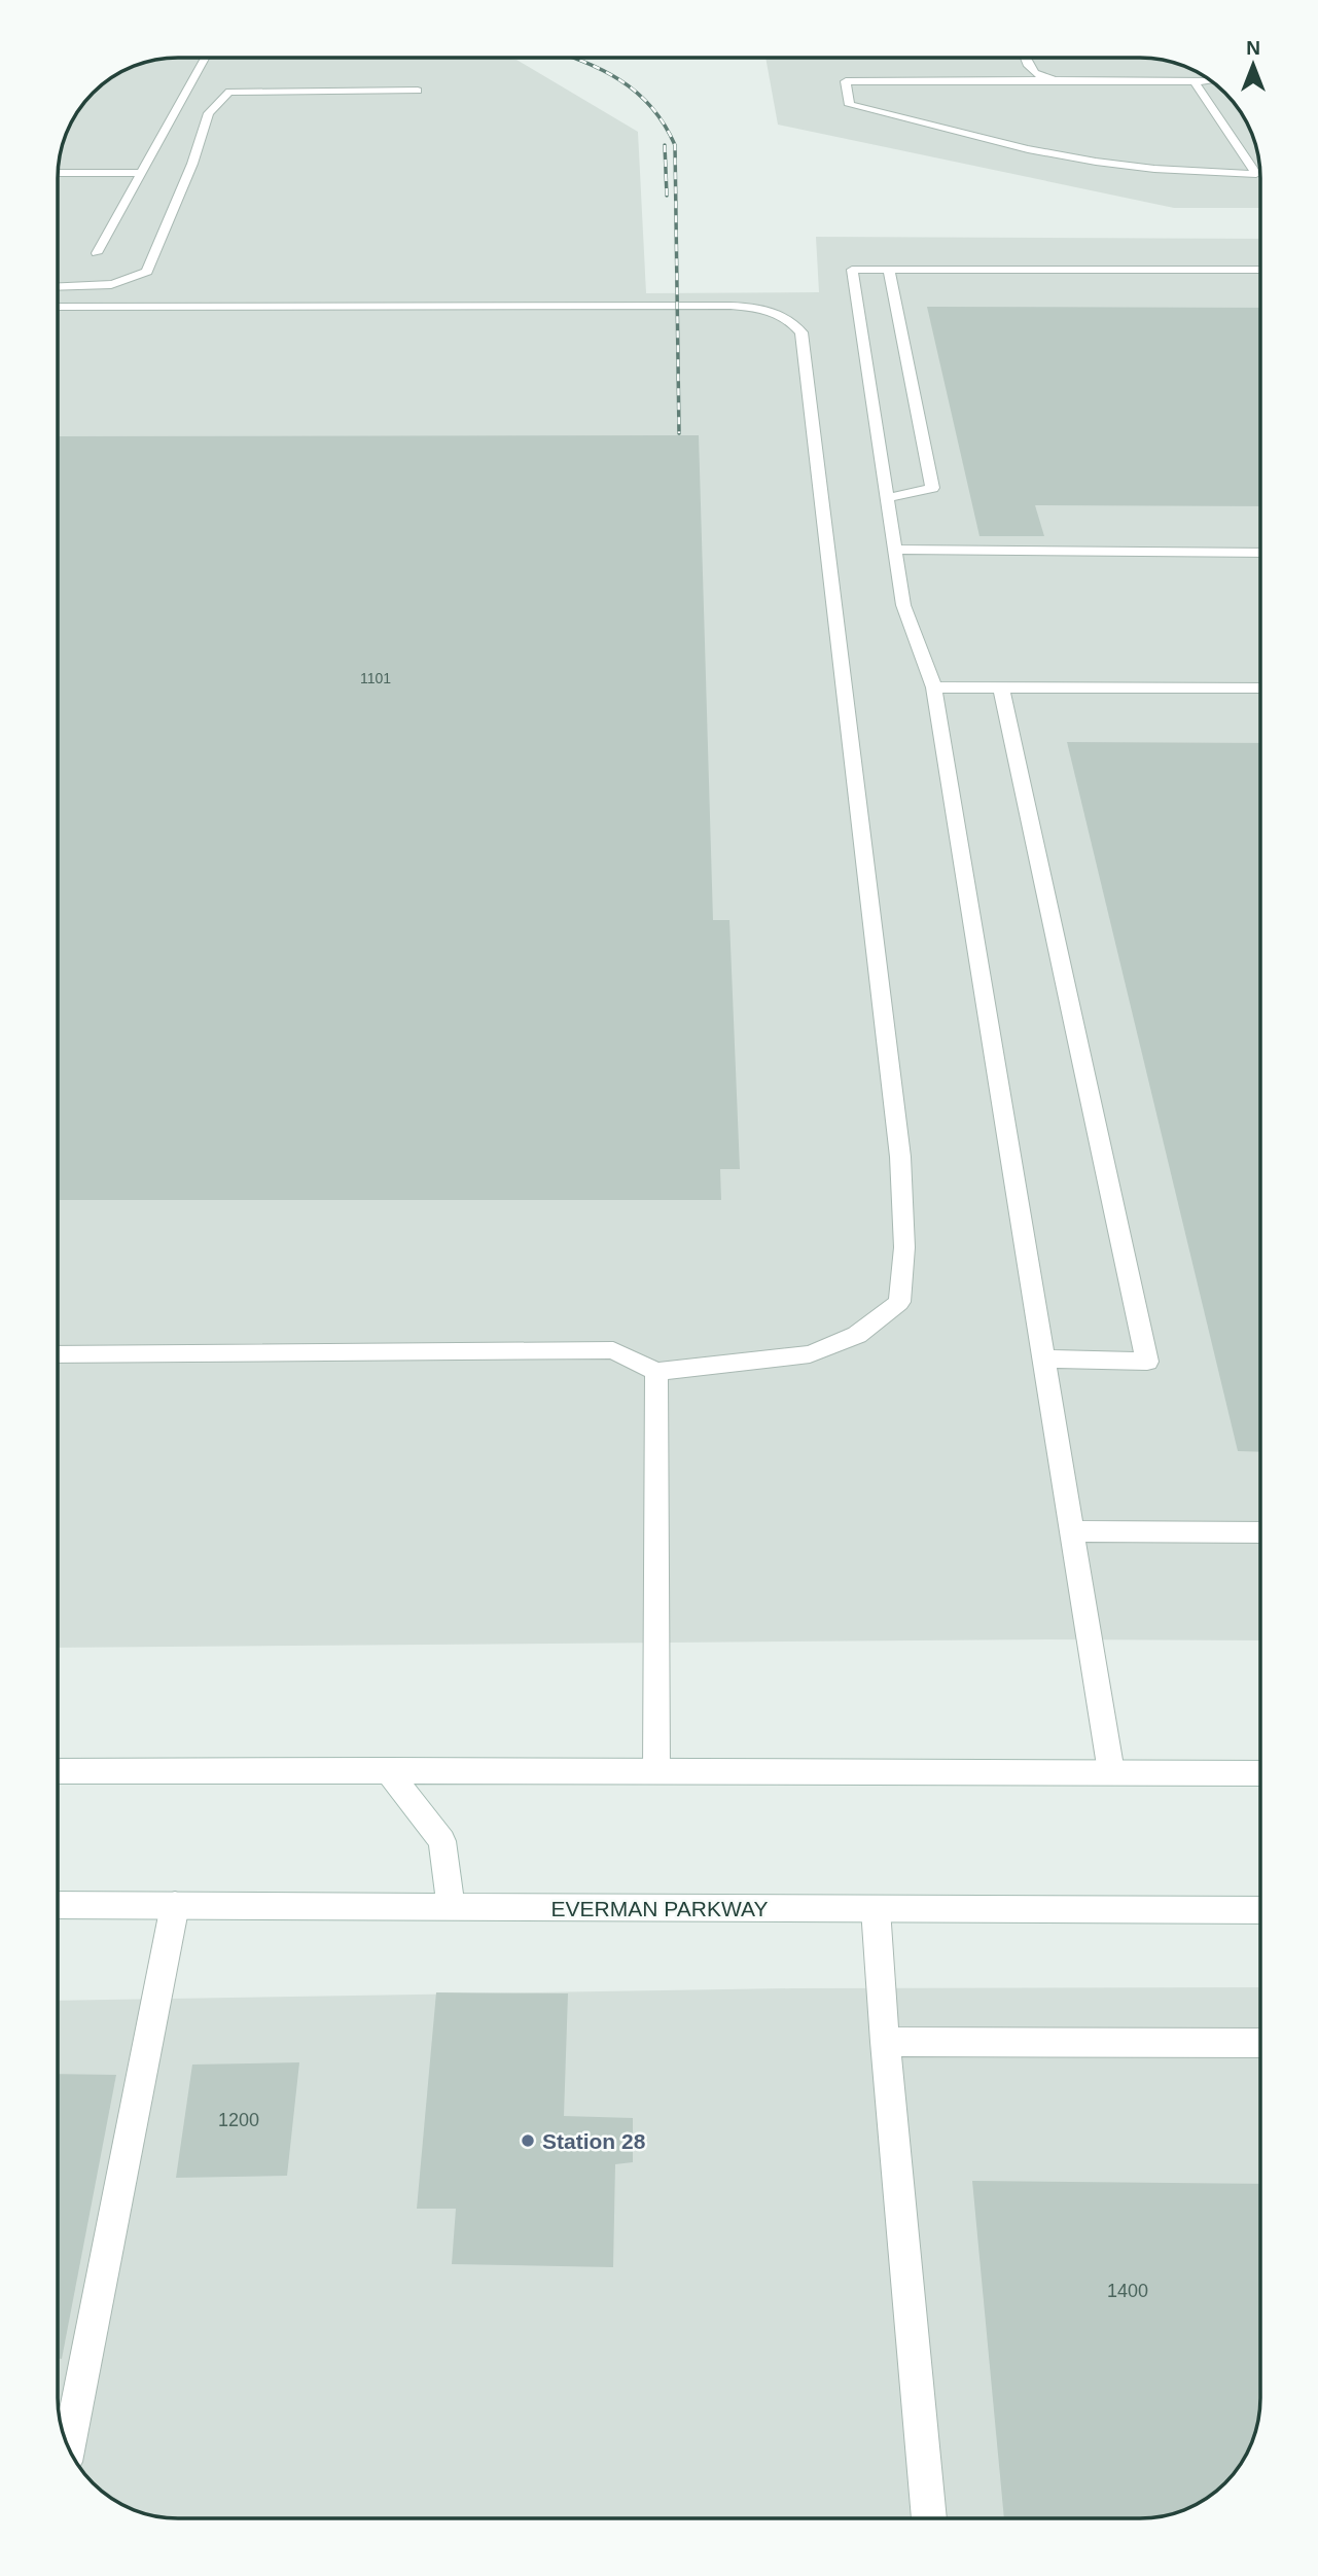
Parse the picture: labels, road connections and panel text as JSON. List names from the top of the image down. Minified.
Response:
{"streets":{"main road":["EVERMAN PARKWAY"]},"places":["Station 28"],"house_numbers":["1101","1200","1400"],"north":"top"}
